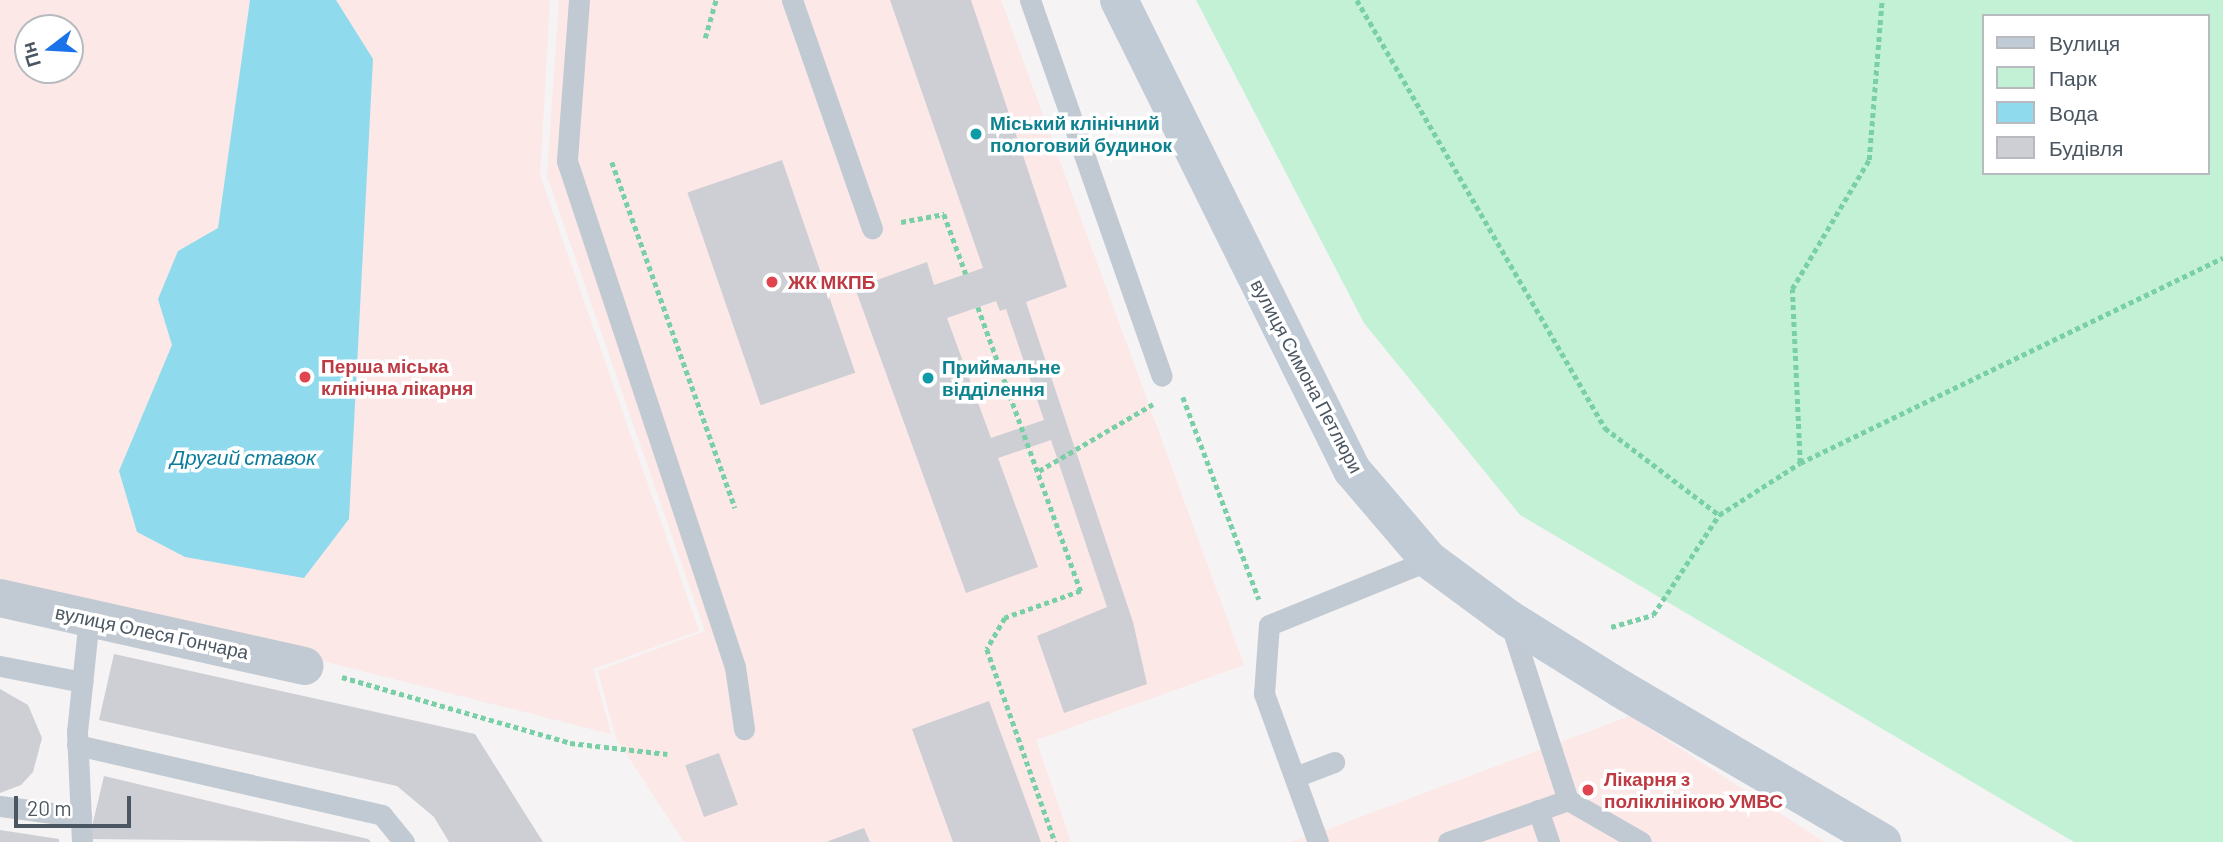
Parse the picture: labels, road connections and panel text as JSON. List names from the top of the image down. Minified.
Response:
{"streets":{"street":["вулиця Симона Петлюри","вулиця Олеся Гончара"]},"water":["Другий ставок"],"places":["Міський клінічний пологовий будинок","ЖК МКПБ","Перша міська клінічна лікарня","Приймальне відділення","Лікарня з поліклінікою УМВС"],"legend":["Вулиця","Парк","Вода","Будівля"],"scale_bar":"20 m","north":"left"}
